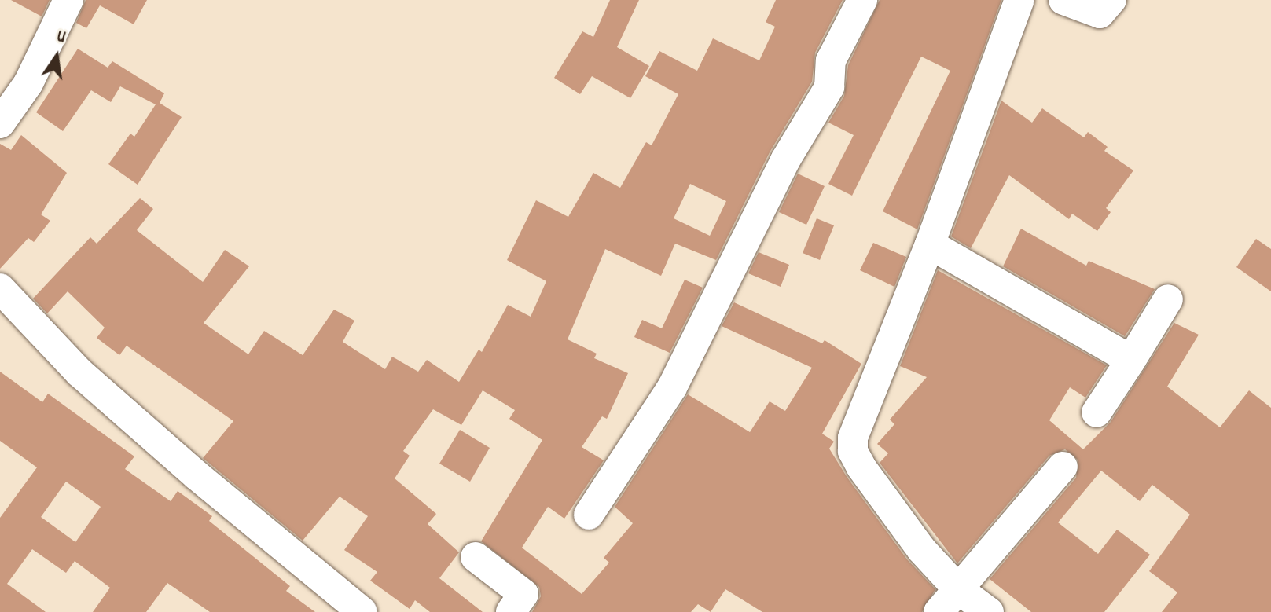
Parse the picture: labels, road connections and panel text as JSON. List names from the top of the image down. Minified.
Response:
{"north":"top"}
